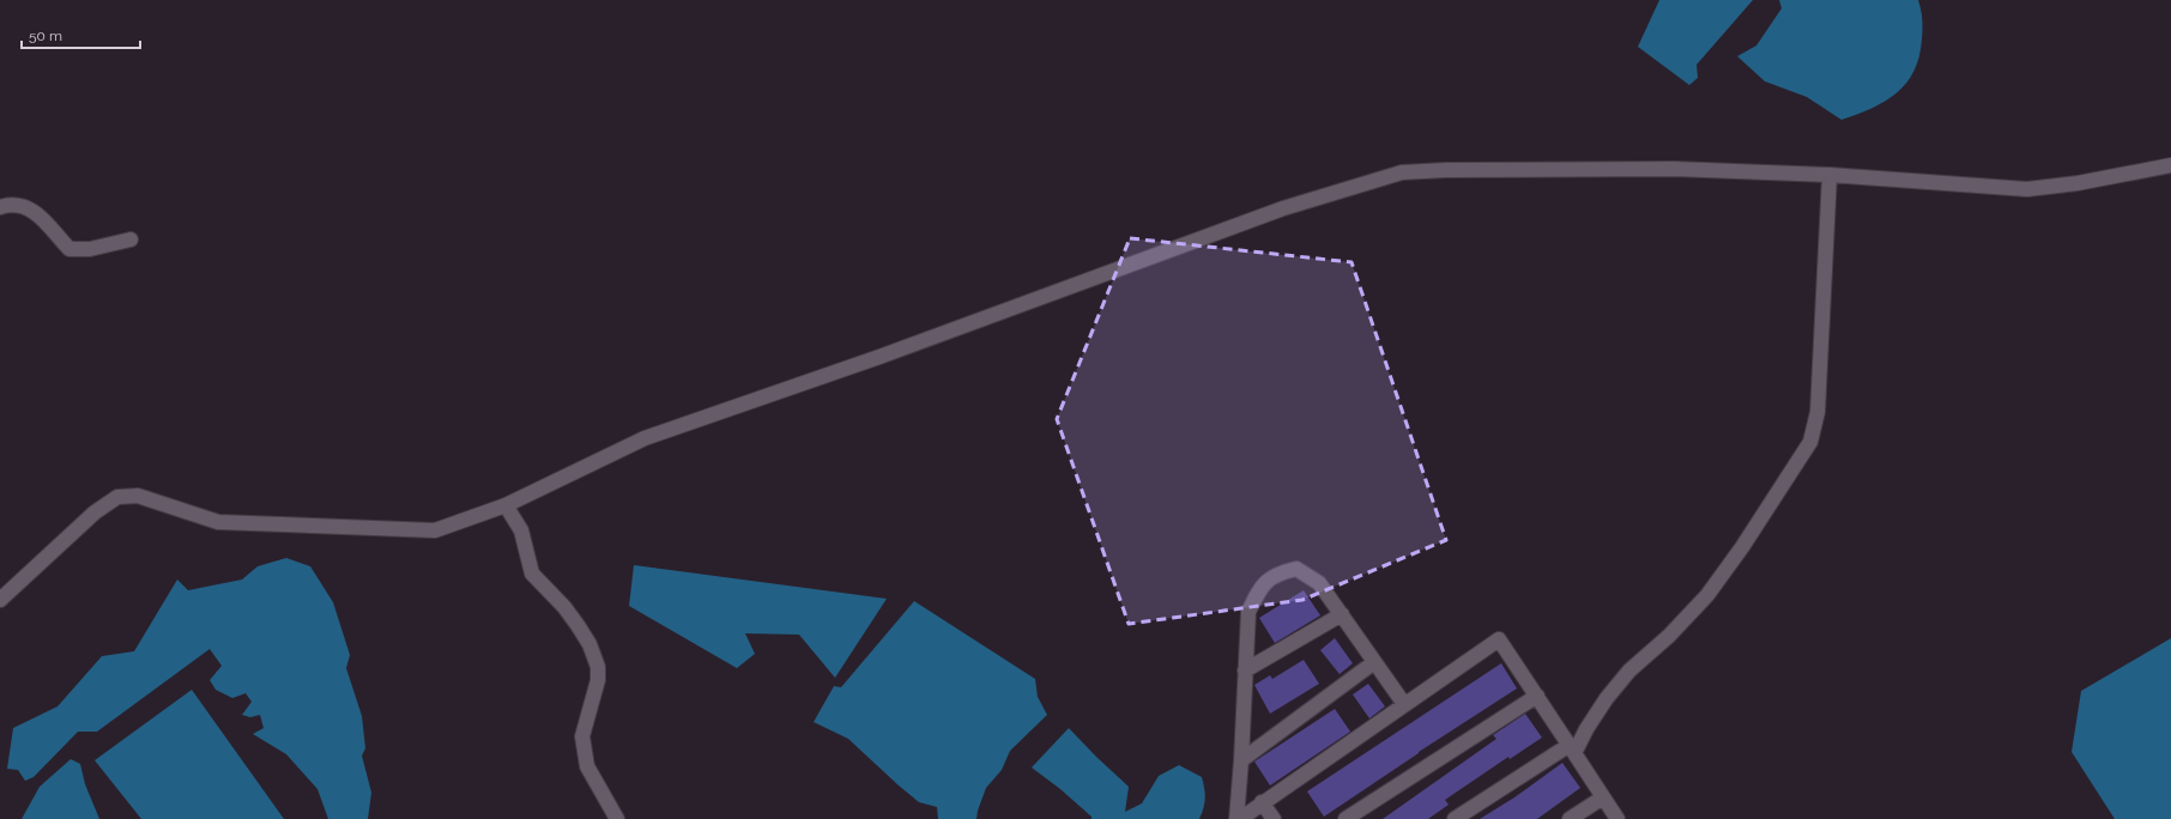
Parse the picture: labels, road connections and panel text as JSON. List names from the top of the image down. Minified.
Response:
{"scale_bar":"50 m"}
